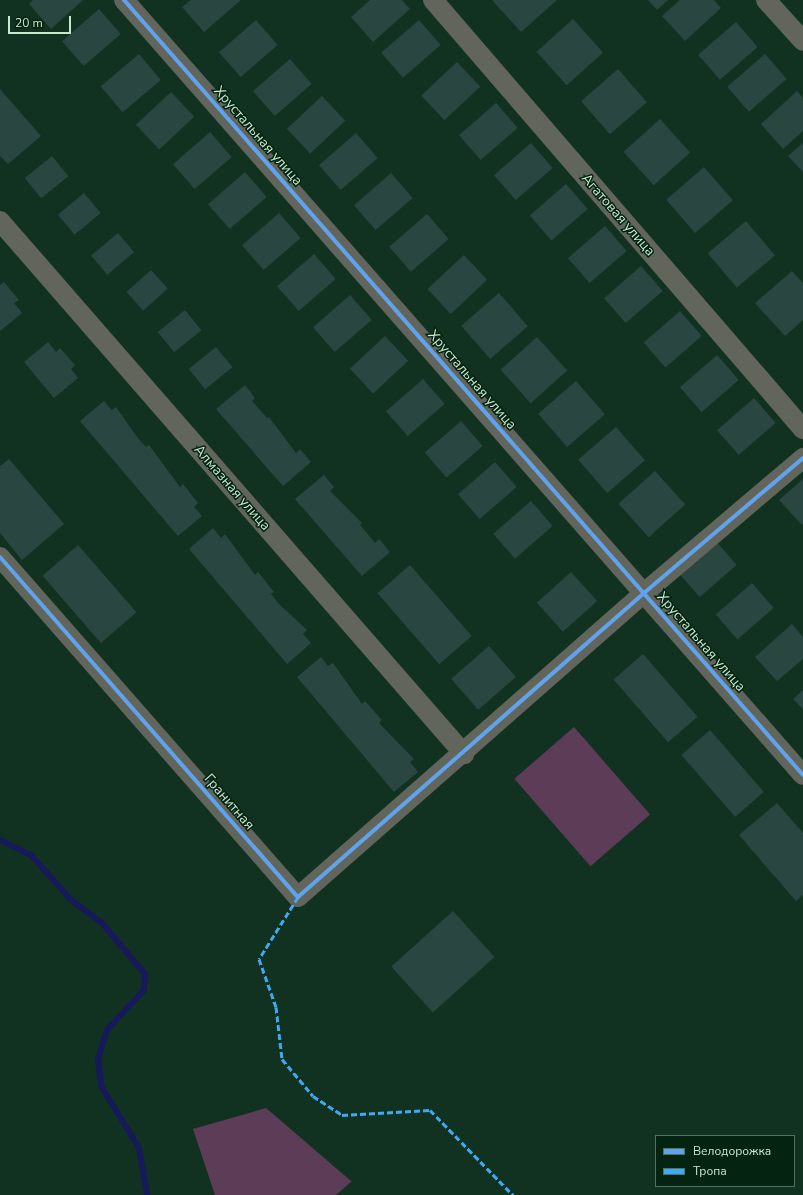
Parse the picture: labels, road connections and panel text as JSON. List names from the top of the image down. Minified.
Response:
{"streets":{"street":["Хрустальная улица","Агатовая улица","Алмазная улица","Гранитная"]},"crossings":[["Алмазная улица","Гранитная"]],"legend":["Велодорожка","Тропа"],"scale_bar":"20 m"}
